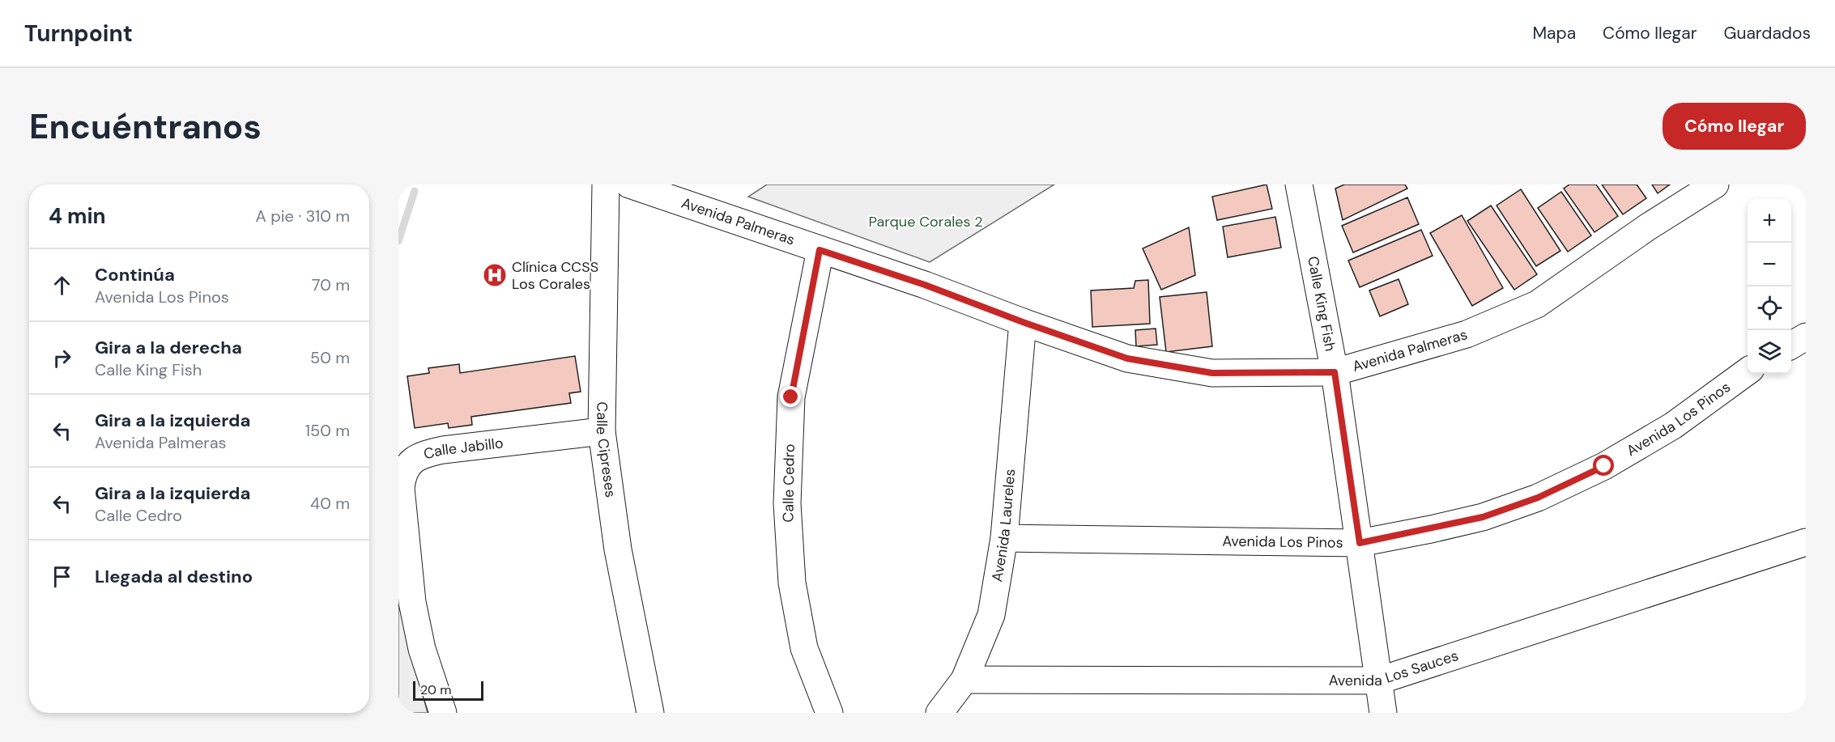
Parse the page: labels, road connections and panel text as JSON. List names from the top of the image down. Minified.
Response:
{"streets":{"street":["Avenida Palmeras","Calle King Fish","Avenida Los Pinos","Calle Jabillo","Calle Cipreses","Calle Cedro","Avenida Laureles","Avenida Los Sauces"]},"crossings":[["Avenida Palmeras","Calle King Fish"],["Avenida Palmeras","Calle Cedro"],["Avenida Palmeras","Avenida Laureles"],["Calle King Fish","Avenida Los Pinos"],["Calle King Fish","Avenida Los Sauces"],["Avenida Los Pinos","Avenida Laureles"],["Calle Jabillo","Calle Cipreses"],["Avenida Laureles","Avenida Los Sauces"]],"parks":["Parque Corales 2"],"places":{"hospital":["Clínica CCSS Los Corales"]},"scale_bar":"20 m","page":{"header":"Turnpoint","nav":["Mapa","Cómo llegar","Guardados"],"buttons":"Cómo llegar","title":"Encuéntranos","heading":["4 min","A pie · 310 m"],"map_buttons":["+","−"],"list":[["Continúa","Avenida Los Pinos","70 m"],["Gira a la derecha","Calle King Fish","50 m"],["Gira a la izquierda","Avenida Palmeras","150 m"],["Gira a la izquierda","Calle Cedro","40 m"],"Llegada al destino"],"scale":"20 m"}}
